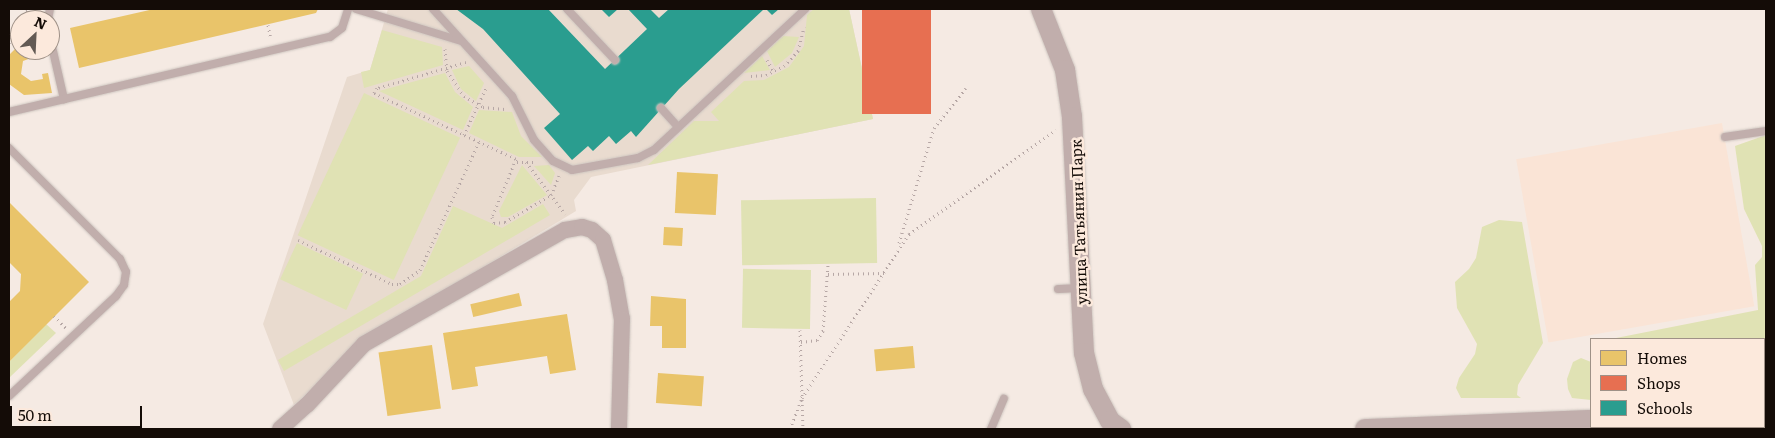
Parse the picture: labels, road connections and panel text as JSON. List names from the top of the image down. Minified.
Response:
{"streets":{"street":["улица Татьянин Парк"]},"legend":["Homes","Shops","Schools"],"scale_bar":"50 m","north":"top right"}
